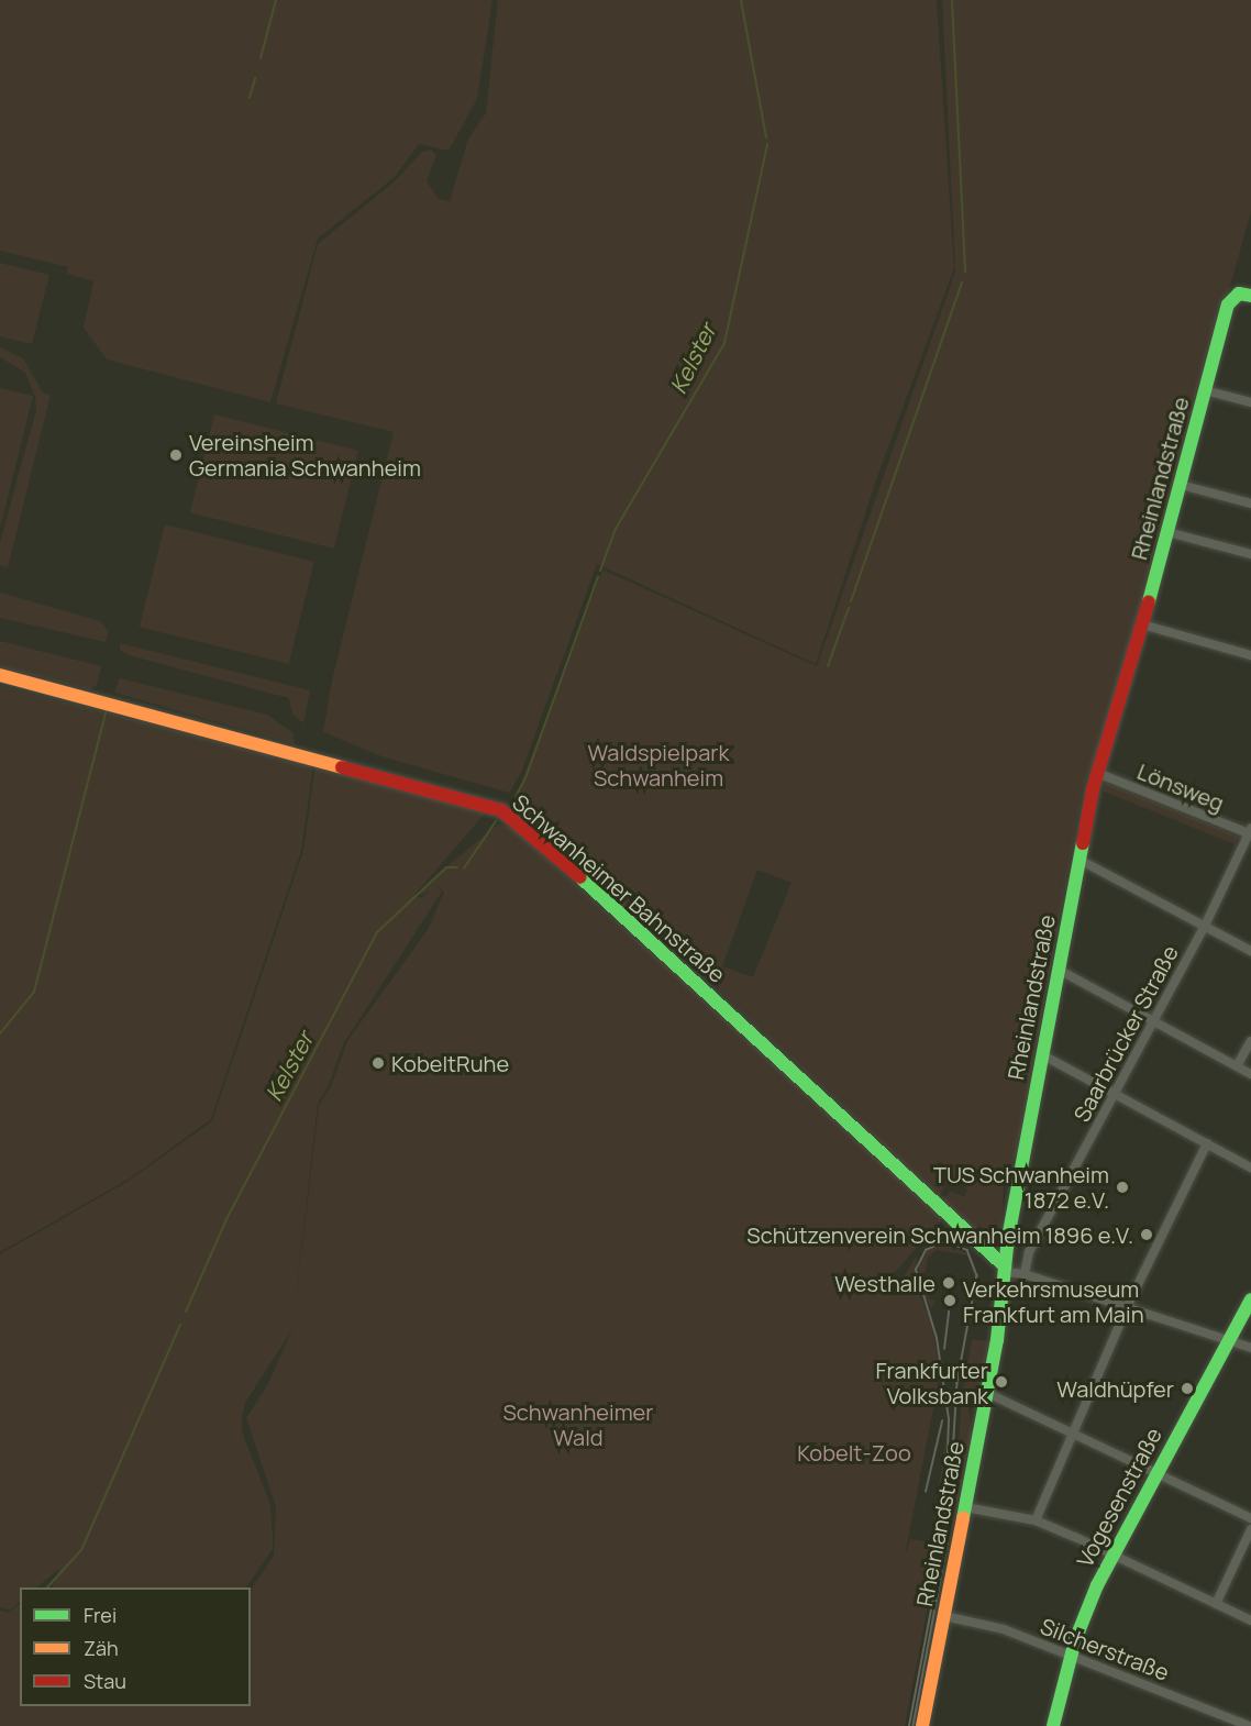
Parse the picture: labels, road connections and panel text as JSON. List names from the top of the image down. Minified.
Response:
{"streets":{"street":["Rheinlandstraße","Lönsweg","Schwanheimer Bahnstraße","Saarbrücker Straße","Vogesenstraße","Silcherstraße"]},"crossings":[["Rheinlandstraße","Lönsweg"],["Rheinlandstraße","Schwanheimer Bahnstraße"],["Rheinlandstraße","Silcherstraße"],["Lönsweg","Saarbrücker Straße"],["Vogesenstraße","Silcherstraße"]],"water":["Kelster"],"parks":["Waldspielpark Schwanheim","Schwanheimer Wald","Kobelt-Zoo"],"places":["Vereinsheim Germania Schwanheim","KobeltRuhe","TUS Schwanheim 1872 e.V.","Schützenverein Schwanheim 1896 e.V.","Westhalle","Verkehrsmuseum Frankfurt am Main","Frankfurter Volksbank","Waldhüpfer"],"legend":["Frei","Zäh","Stau"]}
